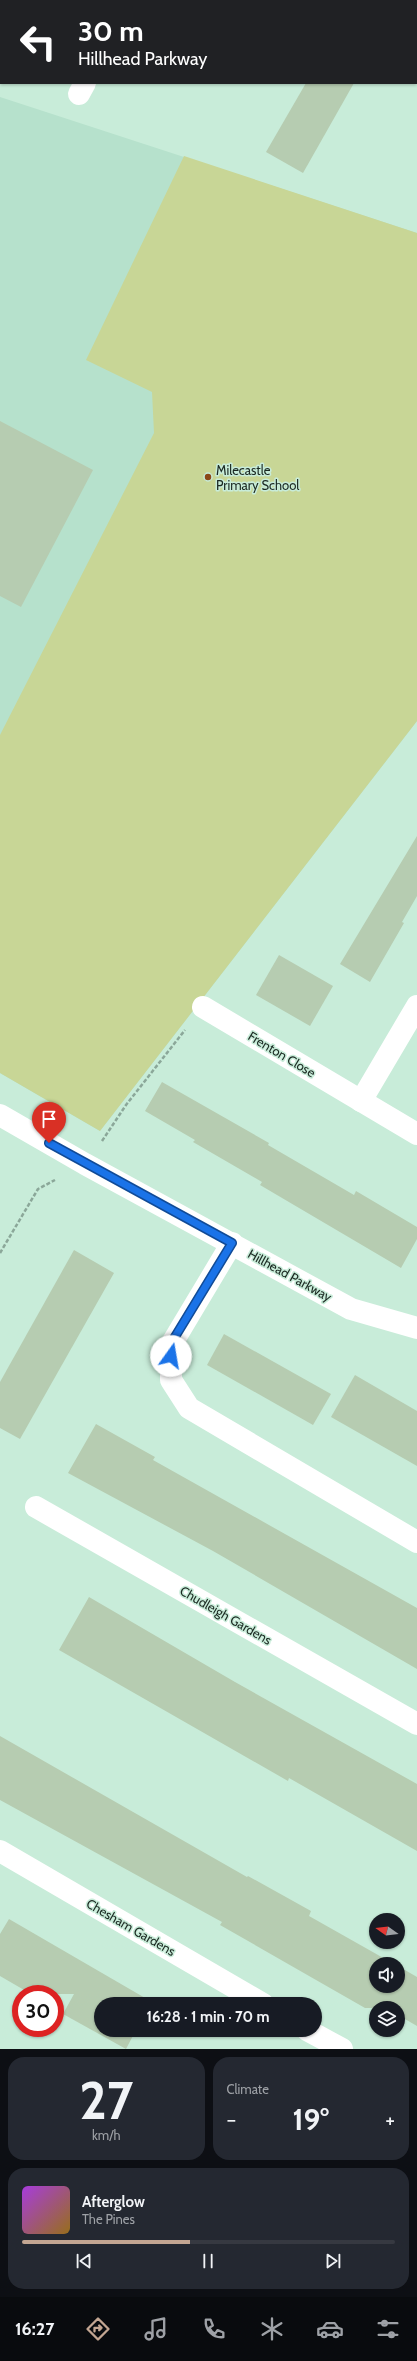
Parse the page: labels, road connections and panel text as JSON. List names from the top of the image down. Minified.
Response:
{"streets":{"street":["Frenton Close","Hillhead Parkway","Chudleigh Gardens","Chesham Gardens"]},"places":["Milecastle Primary School"],"north":"left","page":{"turn":["30 m","Hillhead Parkway"],"limit":"30","trip":"16:28 · 1 min · 70 m","tile":[["27","km/h"],"Climate"],"heat":["−","19°","+"],"song":["Afterglow","The Pines"],"tabs":"16:27"}}
